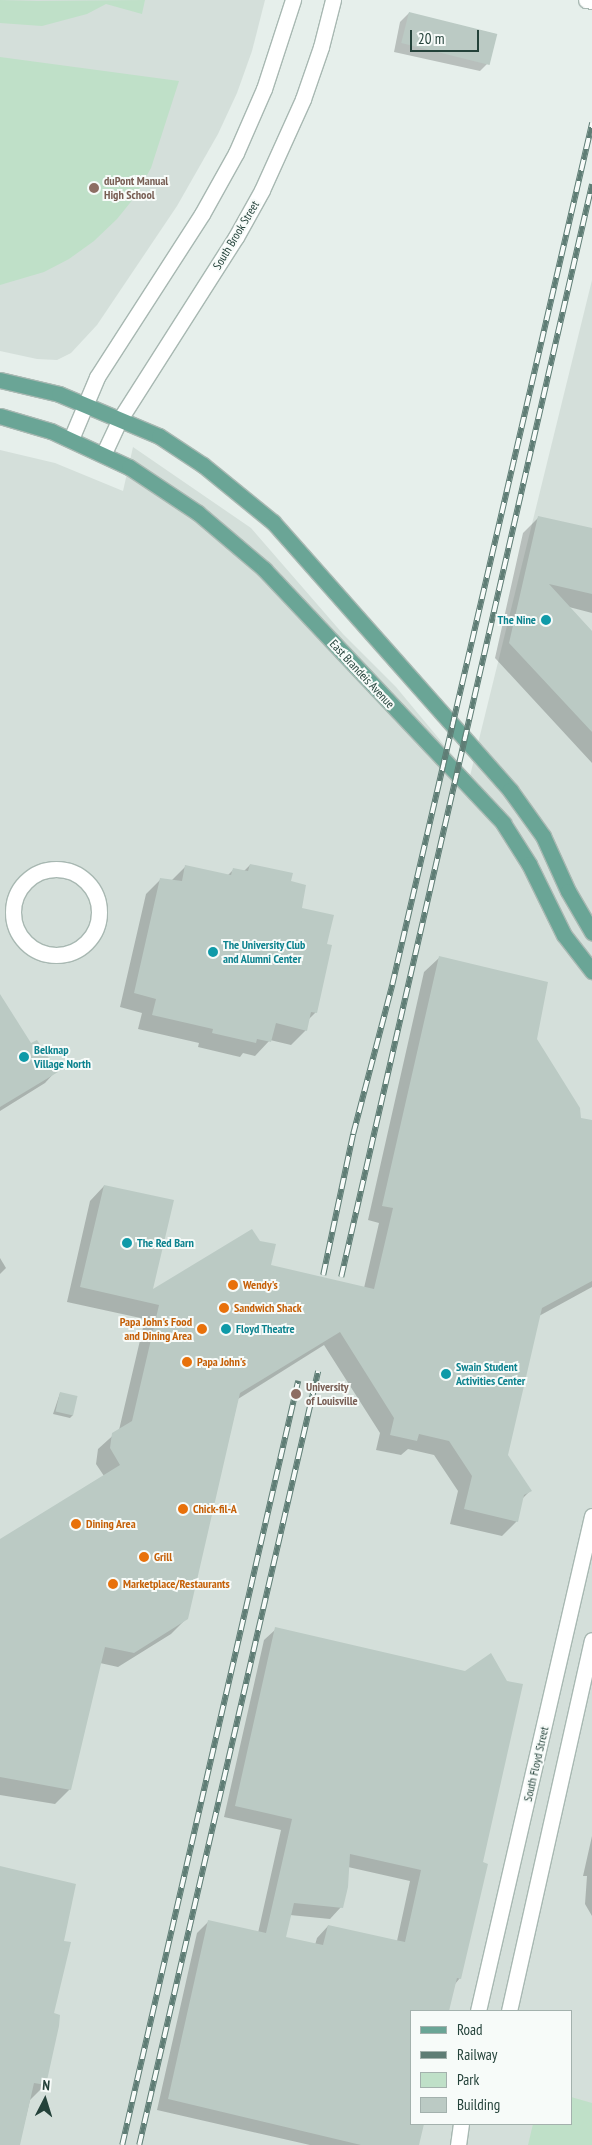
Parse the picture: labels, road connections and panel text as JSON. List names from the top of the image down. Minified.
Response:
{"streets":{"main road":["East Brandeis Avenue"],"street":["South Brook Street","South Floyd Street"]},"crossings":[["South Brook Street","East Brandeis Avenue"]],"places":["duPont Manual High School","The Nine","The University Club and Alumni Center","Belknap Village North","The Red Barn","Wendy's","Sandwich Shack","Papa John's Food and Dining Area","Floyd Theatre","Papa John's","Swain Student Activities Center","University of Louisville","Chick-fil-A","Dining Area","Grill","Marketplace/Restaurants"],"legend":["Road","Railway","Park","Building"],"scale_bar":"20 m","north":"top"}
